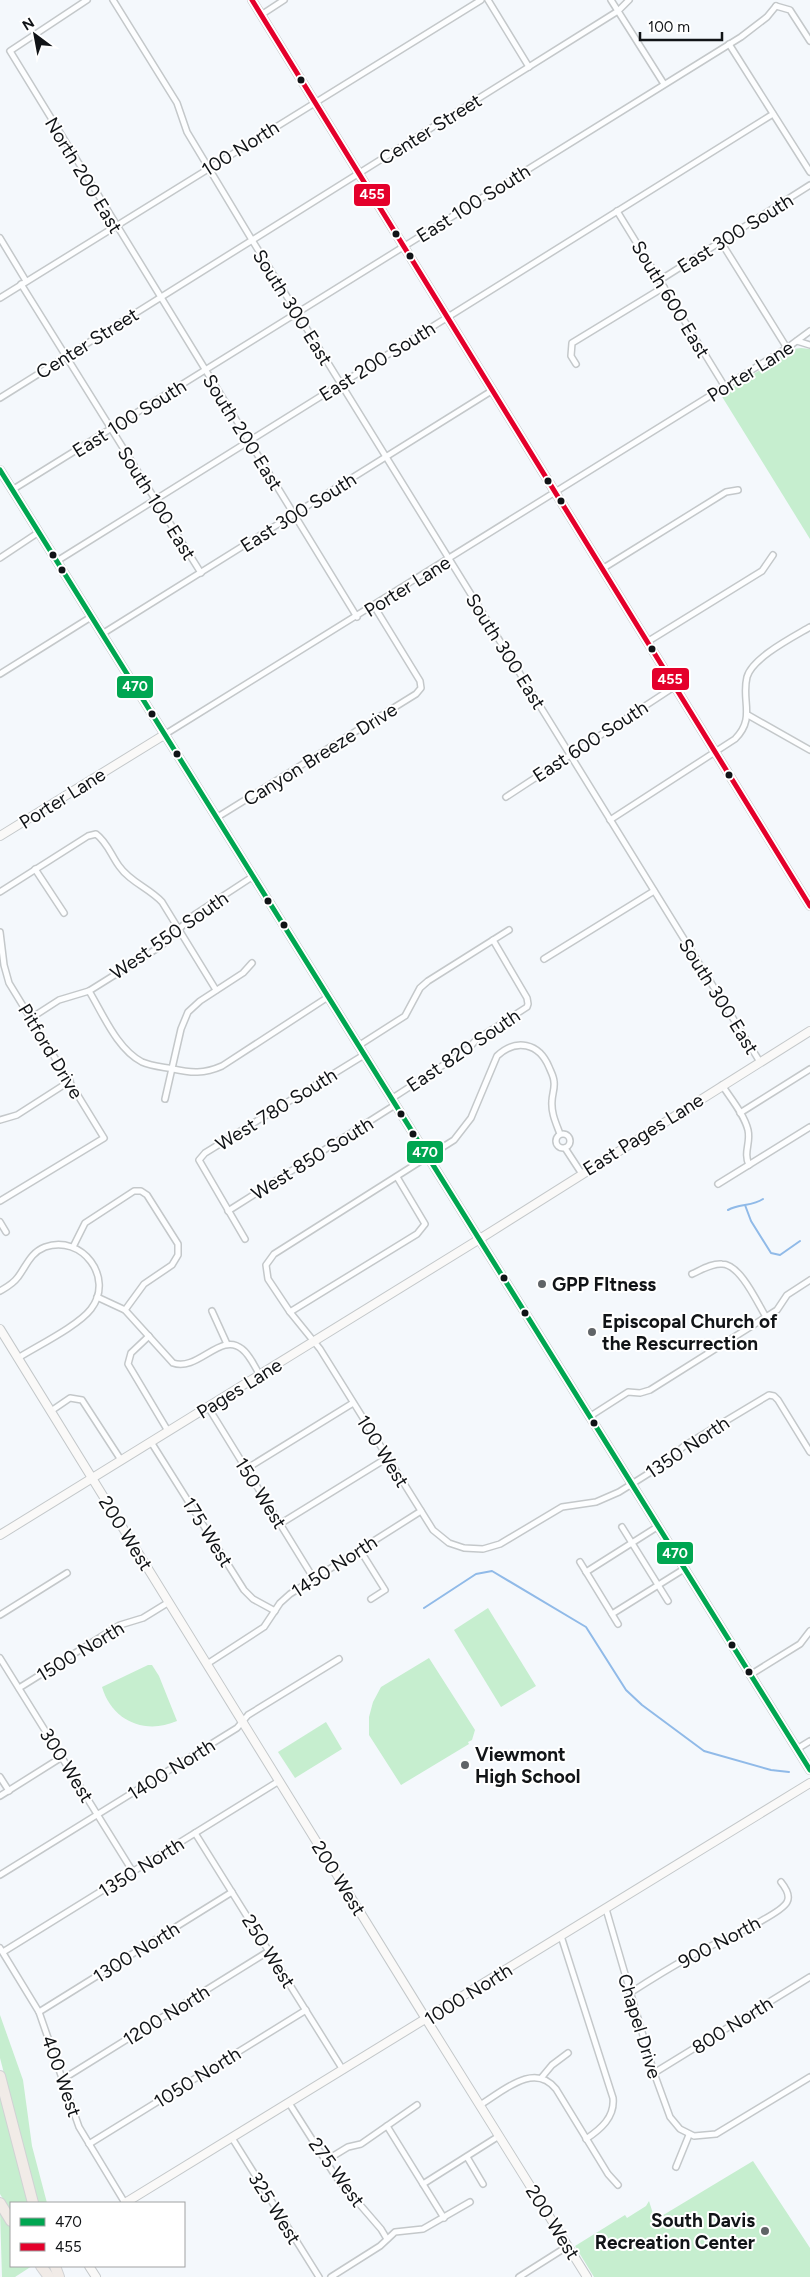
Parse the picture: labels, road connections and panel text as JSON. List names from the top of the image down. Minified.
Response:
{"streets":{"main road":["Porter Lane","East Pages Lane","Pages Lane","200 West","1000 North"],"street":["Center Street","100 North","North 200 East","East 100 South","East 300 South","South 600 East","South 300 East","East 200 South","South 200 East","South 100 East","East 600 South","Canyon Breeze Drive","West 550 South","East 820 South","Pitford Drive","West 780 South","West 850 South","1350 North","100 West","150 West","175 West","1450 North","1500 North","300 West","1400 North","900 North","250 West","1300 North","1200 North","800 North","Chapel Drive","400 West","1050 North","275 West","325 West"]},"crossings":[["Center Street","North 200 East"],["Center Street","South 300 East"],["Center Street","South 200 East"],["Center Street","South 100 East"],["100 North","North 200 East"],["100 North","South 300 East"],["100 North","South 100 East"],["North 200 East","South 200 East"],["East 100 South","South 300 East"],["East 100 South","South 200 East"],["East 100 South","South 100 East"],["East 300 South","South 600 East"],["East 300 South","South 300 East"],["East 300 South","South 200 East"],["East 300 South","South 100 East"],["South 600 East","East 200 South"],["South 600 East","Porter Lane"],["South 300 East","East 200 South"],["South 300 East","Porter Lane"],["South 300 East","East 600 South"],["South 300 East","East Pages Lane"],["East 200 South","South 200 East"],["East 200 South","South 100 East"],["Porter Lane","South 200 East"],["Porter Lane","Canyon Breeze Drive"],["West 550 South","Pitford Drive"],["East 820 South","West 850 South"],["West 780 South","West 850 South"],["East Pages Lane","Pages Lane"],["Pages Lane","100 West"],["Pages Lane","150 West"],["Pages Lane","175 West"],["Pages Lane","200 West"],["1350 North","100 West"],["1350 North","200 West"],["1350 North","300 West"],["1350 North","250 West"],["1350 North","400 West"],["100 West","1450 North"],["150 West","1450 North"],["175 West","1450 North"],["200 West","1450 North"],["200 West","1500 North"],["200 West","1400 North"],["200 West","1000 North"],["1500 North","300 West"],["300 West","1400 North"],["900 North","Chapel Drive"],["250 West","1300 North"],["250 West","1000 North"],["250 West","1200 North"],["250 West","1050 North"],["1300 North","400 West"],["1000 North","Chapel Drive"],["1000 North","275 West"],["1000 North","325 West"],["1200 North","400 West"],["800 North","Chapel Drive"],["400 West","1050 North"]],"places":["GPP FItness","Episcopal Church of the Rescurrection","Viewmont High School","South Davis Recreation Center"],"lines":["transit line 455","transit line 470"],"legend":["470","455"],"scale_bar":"100 m","north":"top left"}
